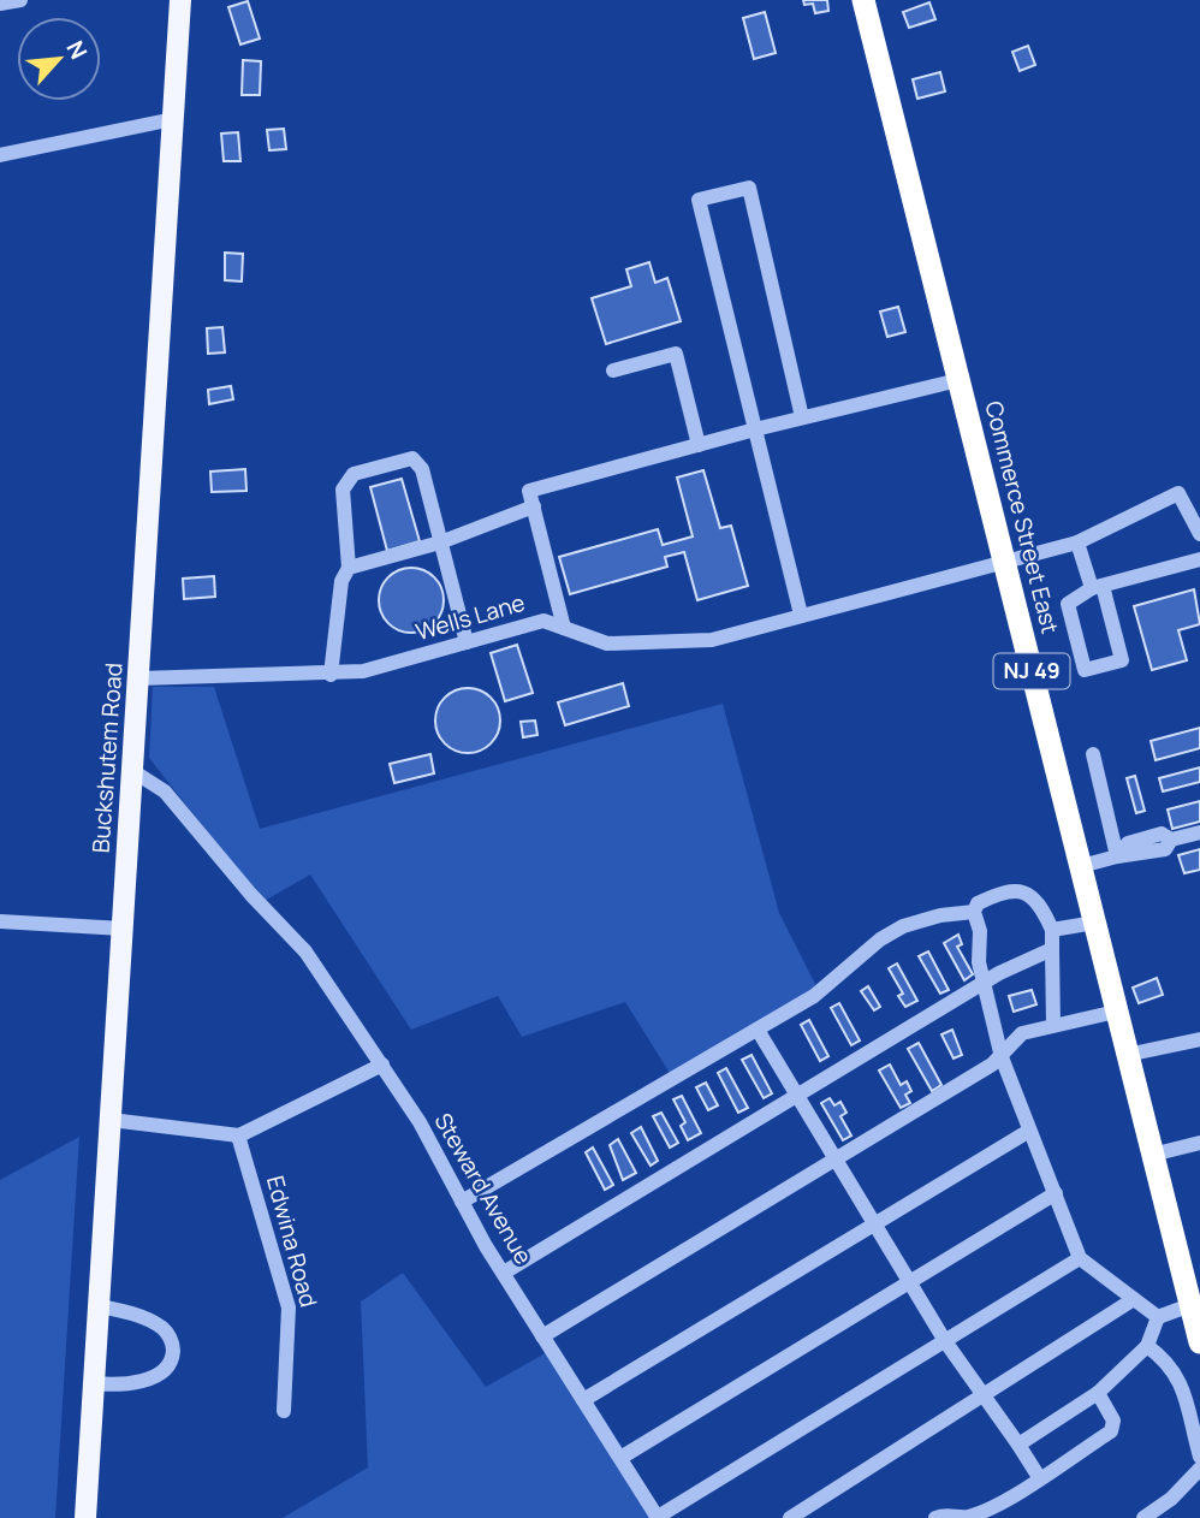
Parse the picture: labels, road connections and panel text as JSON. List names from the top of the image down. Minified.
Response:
{"streets":{"highway":["Commerce Street East","NJ 49"],"main road":["Buckshutem Road"],"street":["Wells Lane","Steward Avenue","Edwina Road"]},"crossings":[["Commerce Street East","Wells Lane"],["Wells Lane","Buckshutem Road"],["Buckshutem Road","Steward Avenue"]],"north":"top right"}
